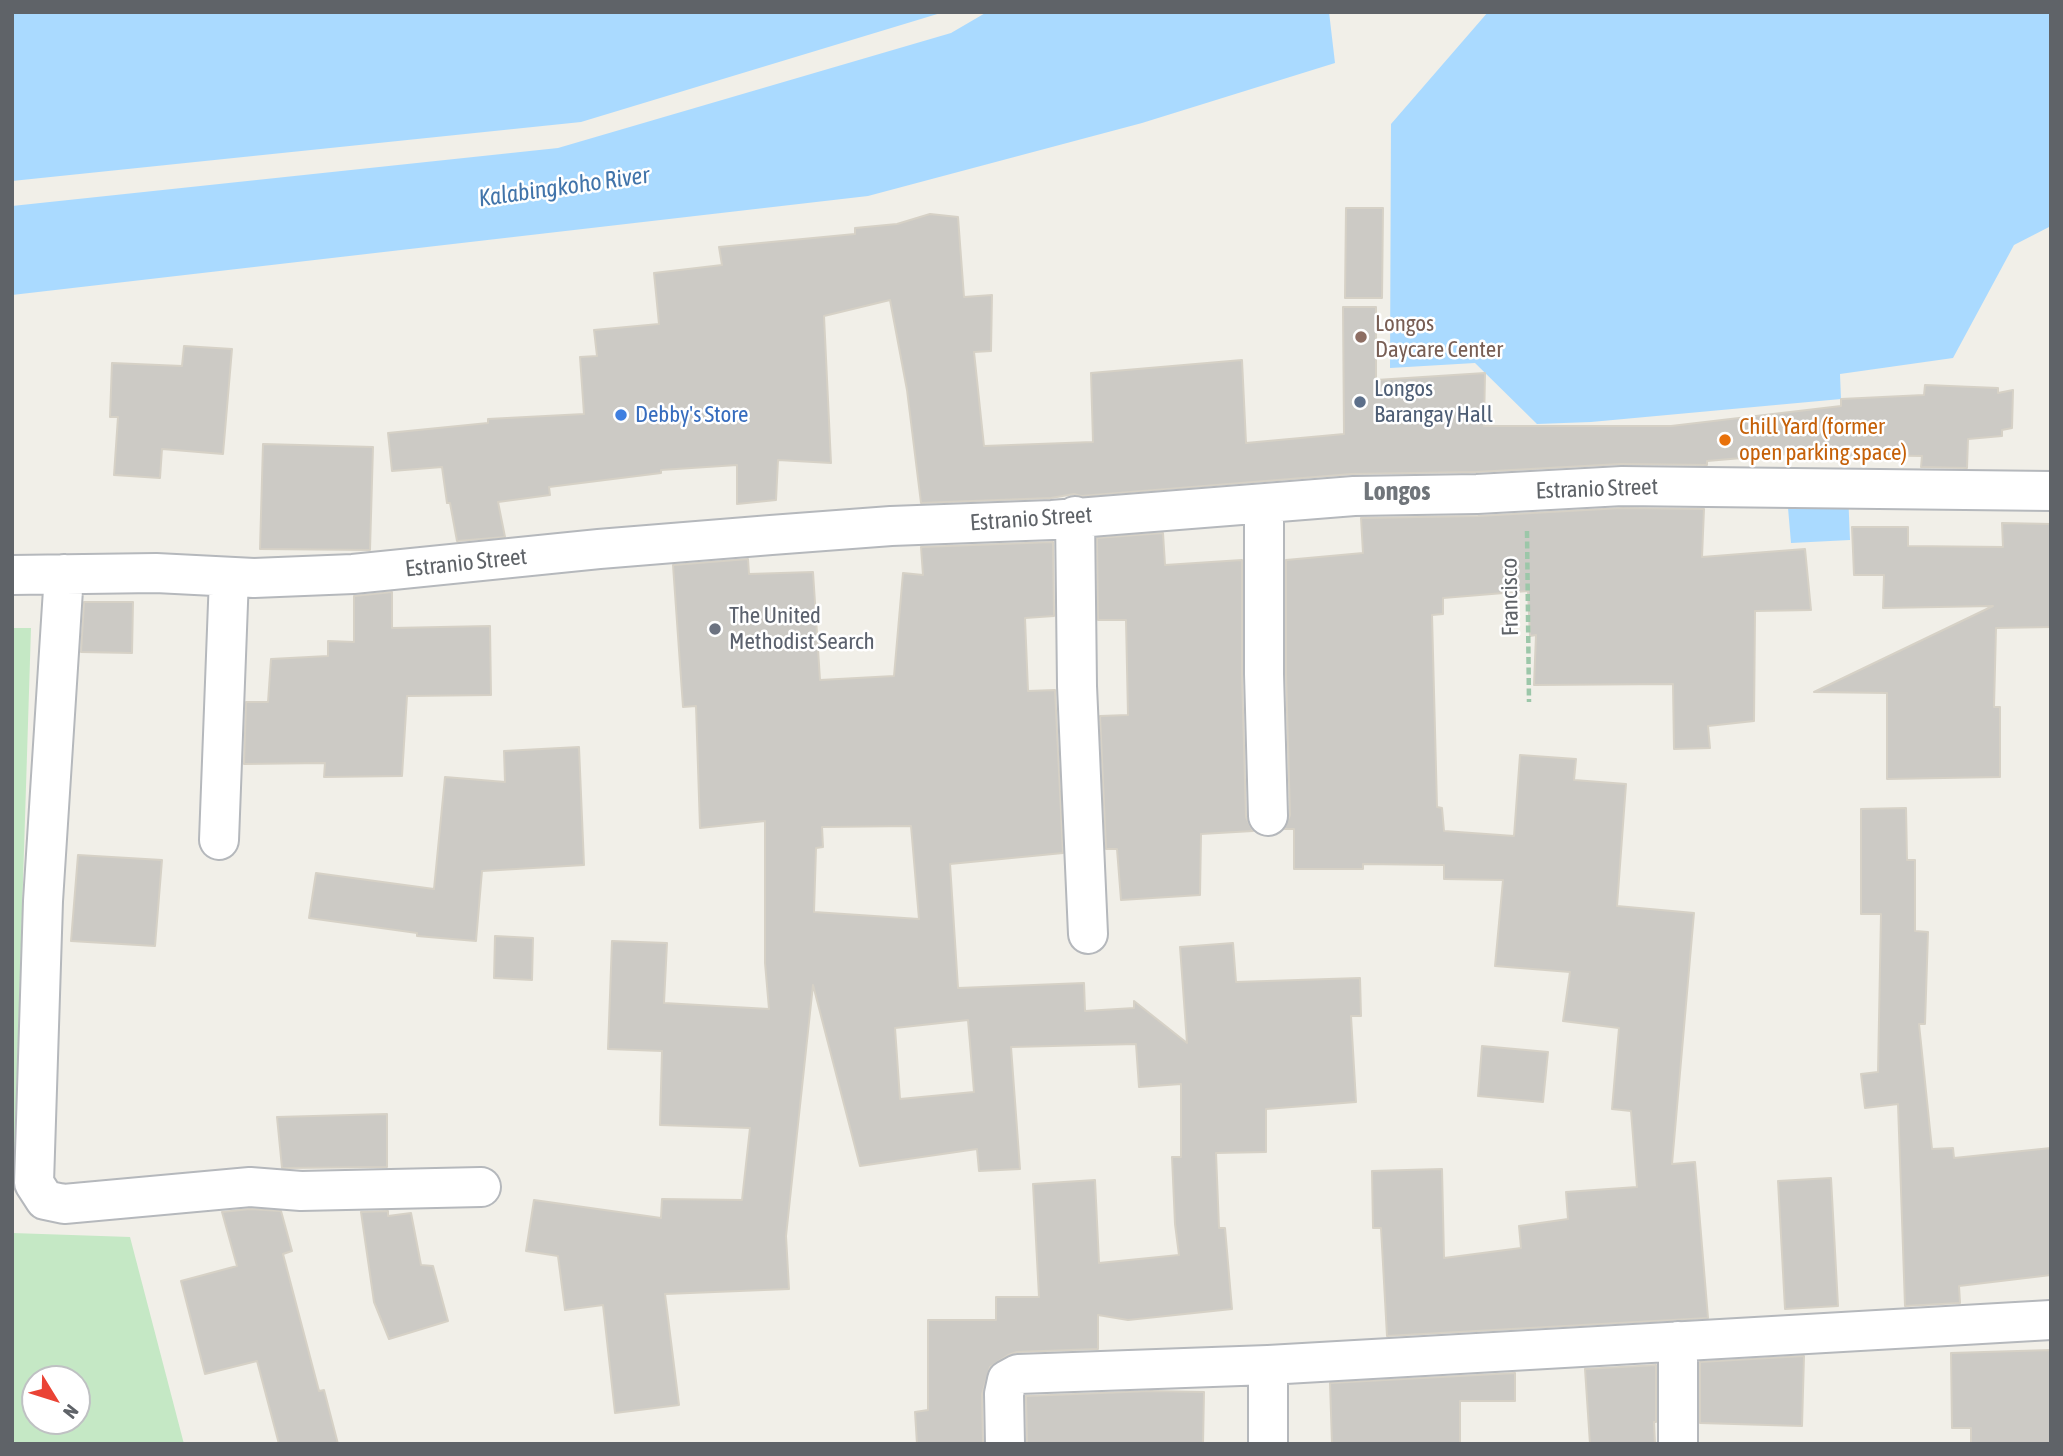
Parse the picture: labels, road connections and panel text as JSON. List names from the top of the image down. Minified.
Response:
{"streets":{"street":["Estranio Street"],"path":["Francisco"]},"crossings":[["Estranio Street","Francisco"]],"districts":["Longos"],"water":["Kalabingkoho River"],"places":["Longos Daycare Center","Longos Barangay Hall","Debby's Store","Chill Yard (former open parking space)","The United Methodist Search"],"north":"bottom right"}
